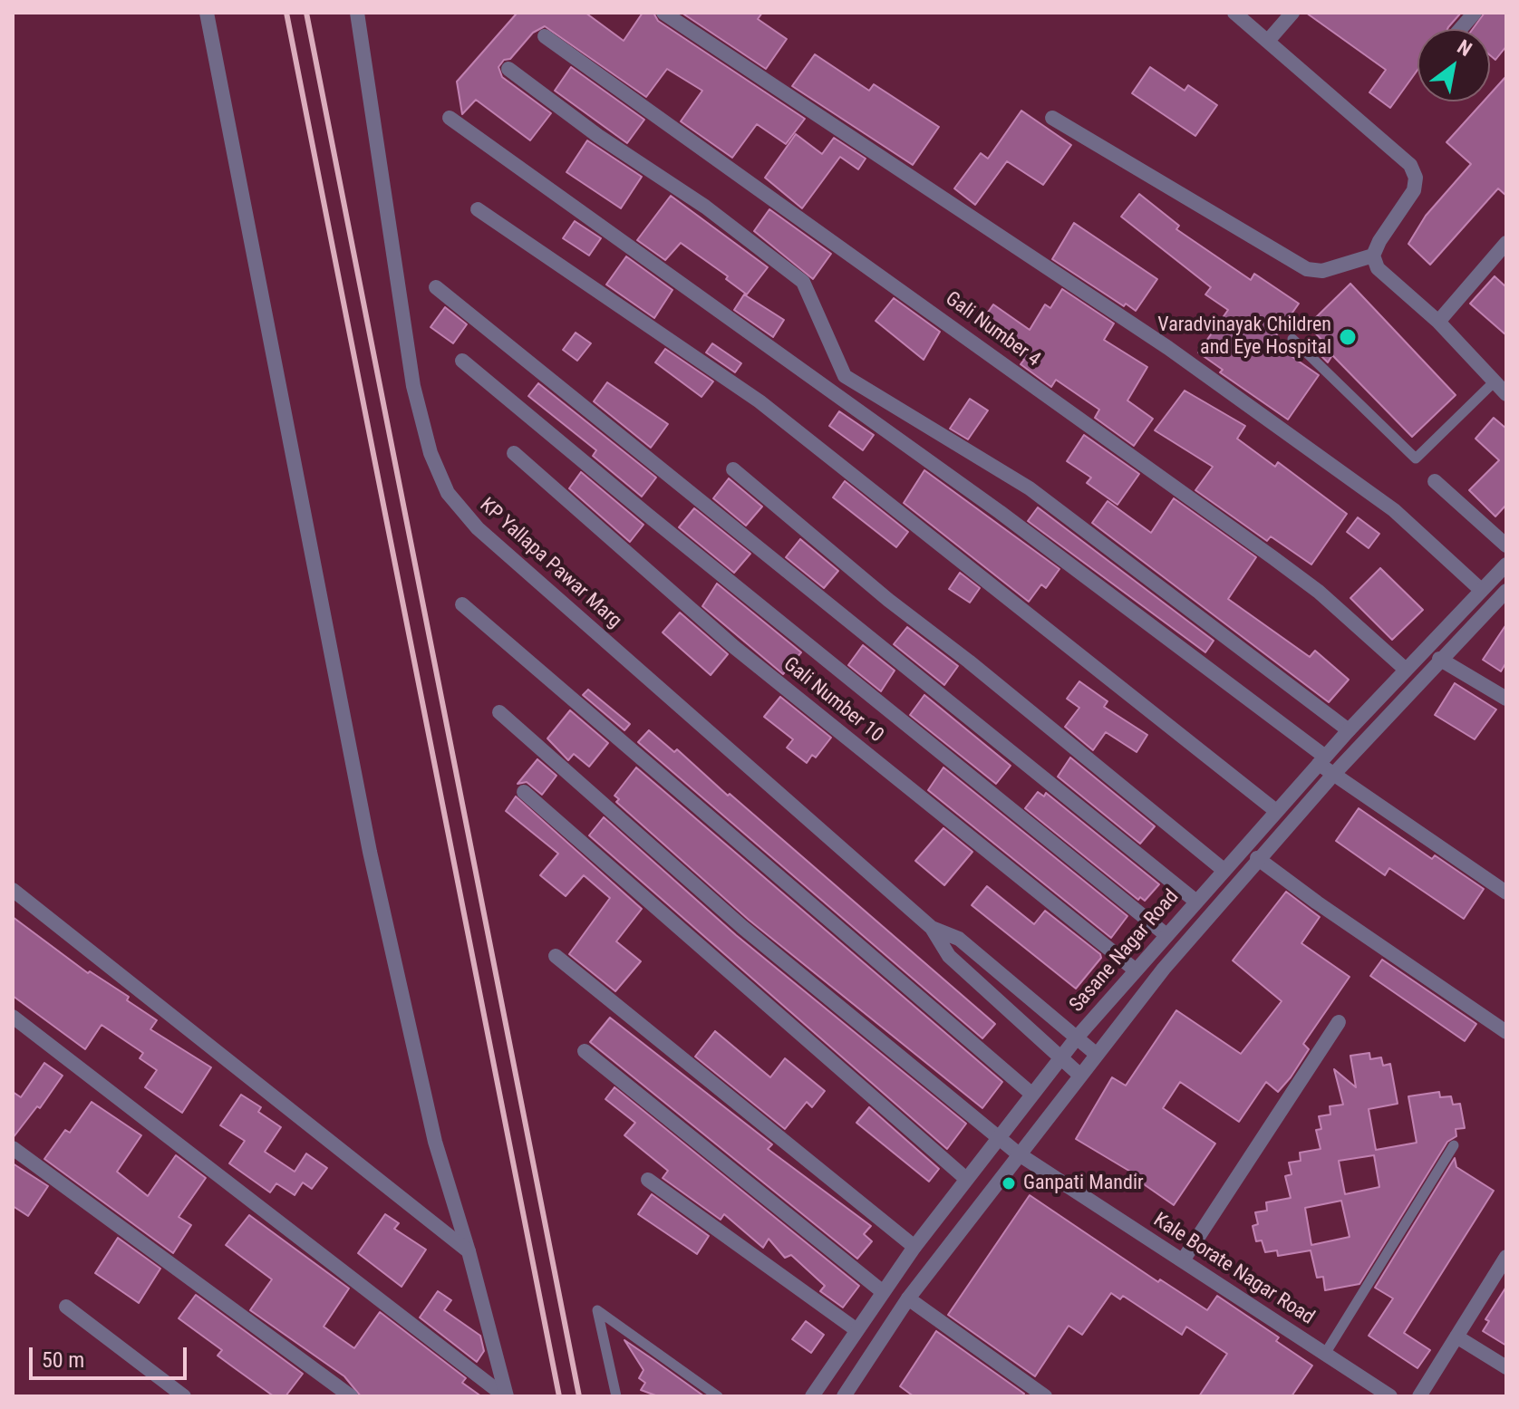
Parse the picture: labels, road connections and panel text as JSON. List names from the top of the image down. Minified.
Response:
{"streets":{"street":["Gali Number 4","KP Yallapa Pawar Marg","Gali Number 10","Sasane Nagar Road","Kale Borate Nagar Road"]},"crossings":[["Gali Number 4","Sasane Nagar Road"],["KP Yallapa Pawar Marg","Sasane Nagar Road"],["Gali Number 10","Sasane Nagar Road"],["Sasane Nagar Road","Kale Borate Nagar Road"]],"places":["Varadvinayak Children and Eye Hospital","Ganpati Mandir"],"scale_bar":"50 m","north":"top right"}
